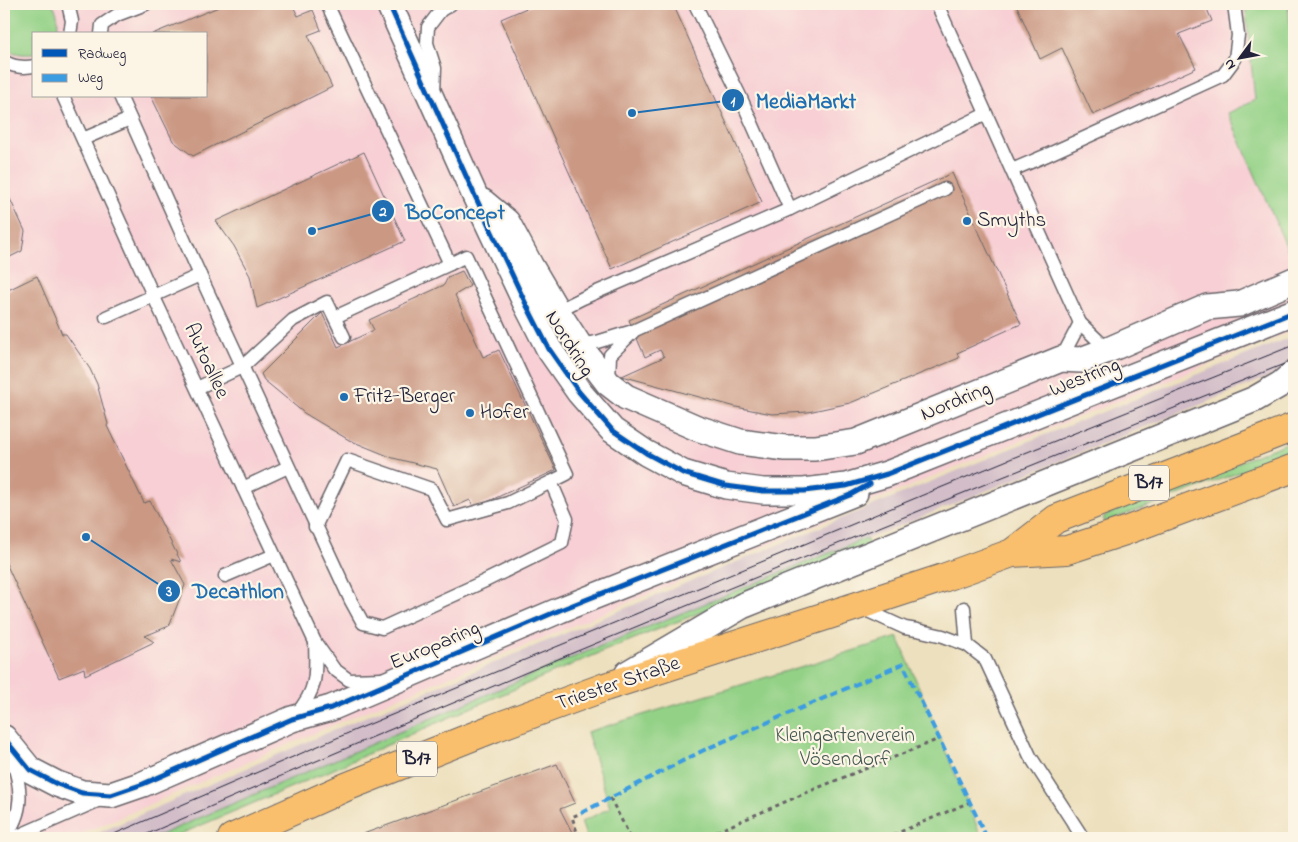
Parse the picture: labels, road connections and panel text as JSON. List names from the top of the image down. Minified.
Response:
{"streets":{"main road":["B17","Triester Straße"],"street":["Nordring","Westring","Europaring"],"lane":["Autoallee"]},"crossings":[["Nordring","Westring"],["Nordring","Europaring"],["Autoallee","Europaring"],["Westring","Europaring"]],"parks":["Kleingartenverein Vösendorf"],"places":["MediaMarkt","Smyths","BoConcept","Fritz-Berger","Hofer","Decathlon"],"legend":["Radweg","Weg"],"north":"bottom left"}
